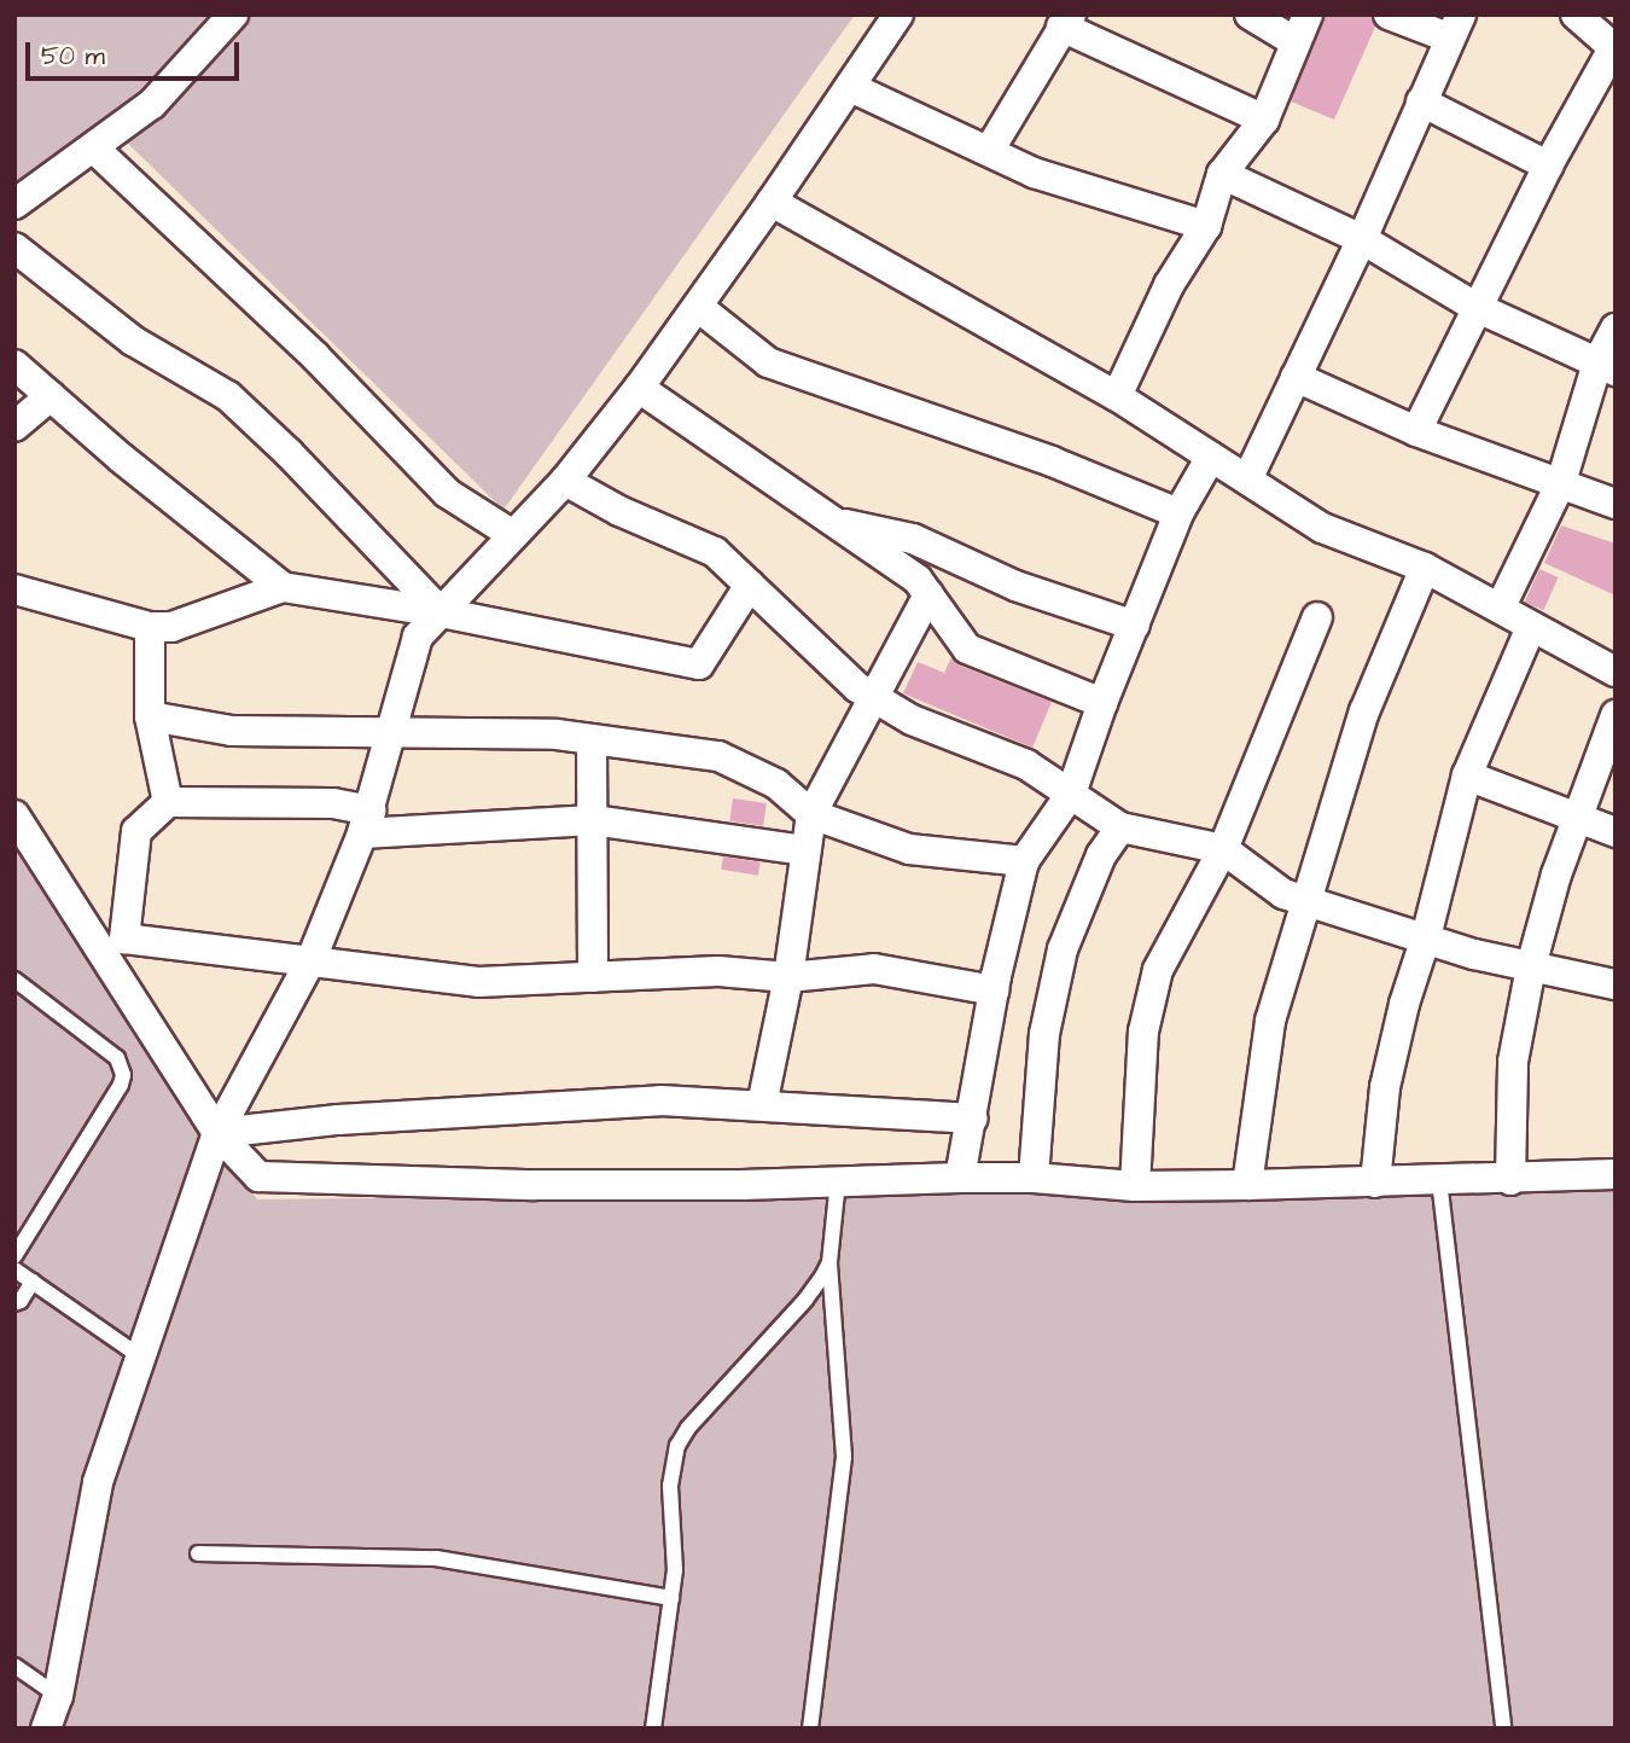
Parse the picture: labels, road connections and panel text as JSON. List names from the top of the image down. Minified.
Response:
{"scale_bar":"50 m"}
